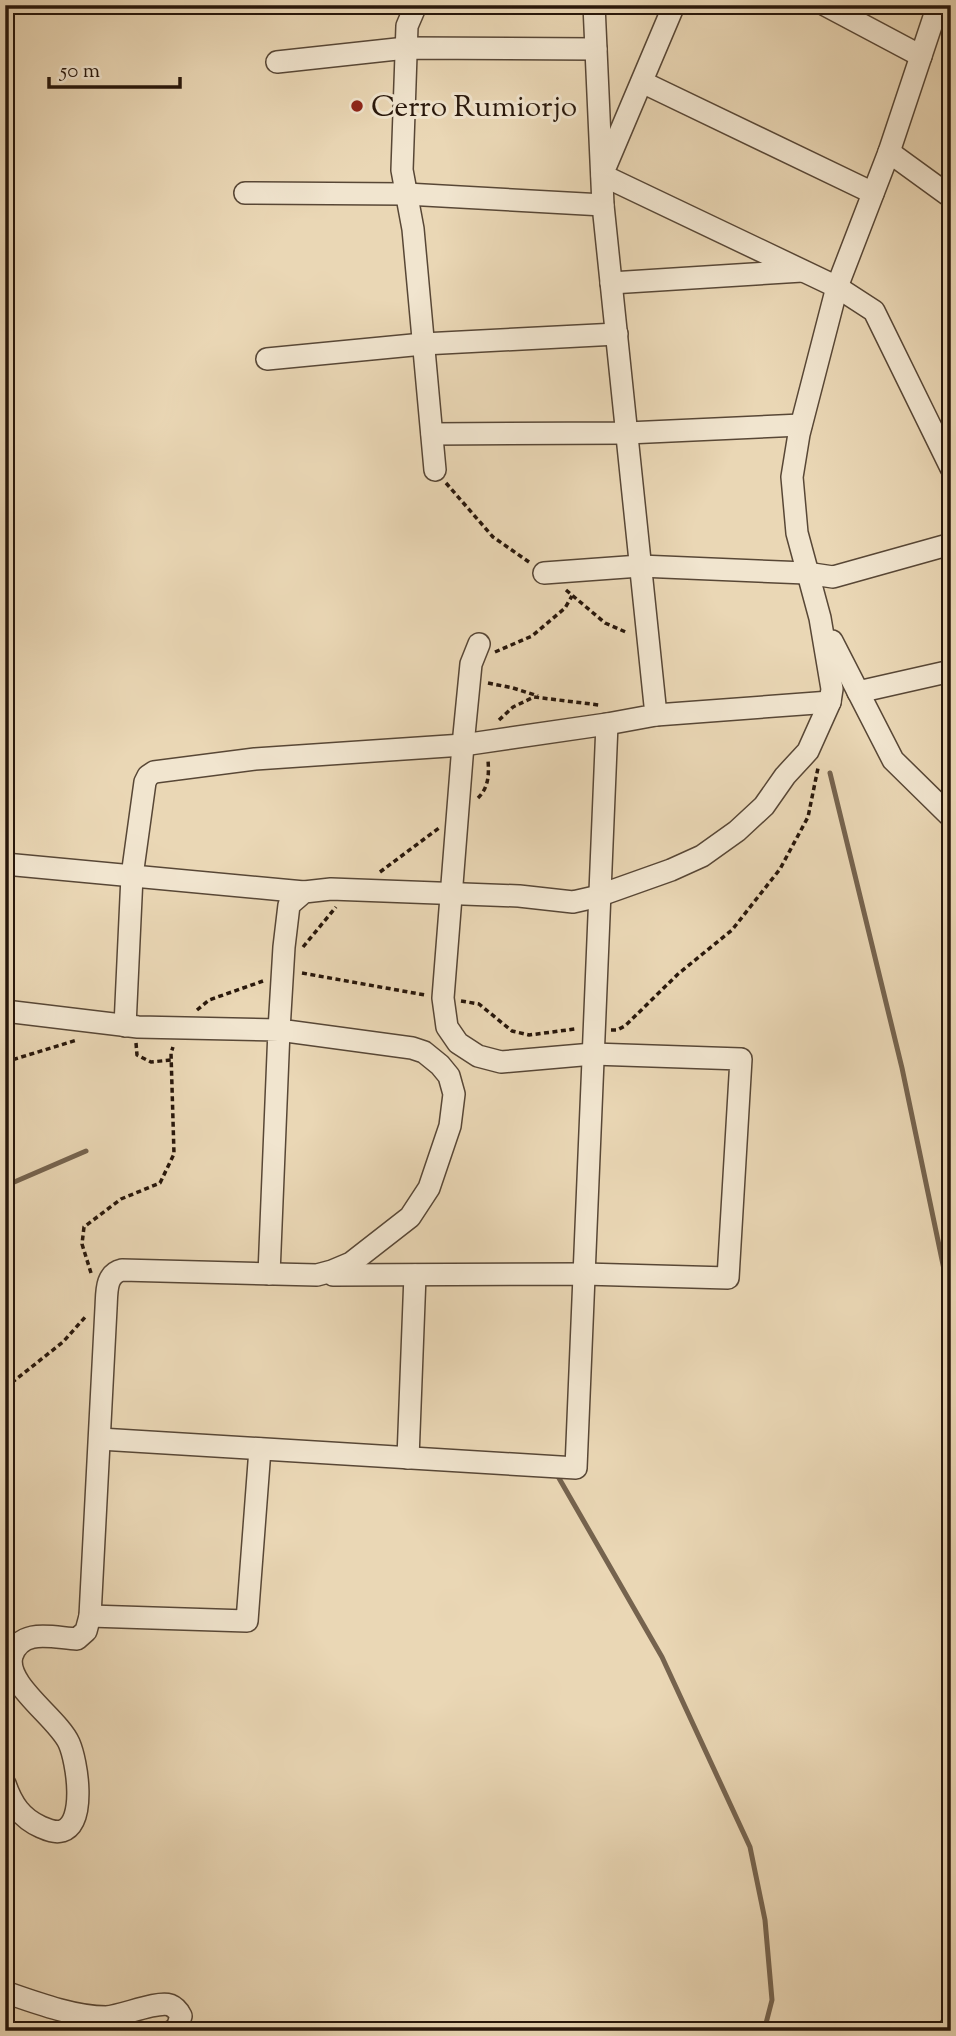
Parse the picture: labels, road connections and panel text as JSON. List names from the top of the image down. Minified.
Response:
{"places":["Cerro Rumiorjo"],"scale_bar":"50 m"}
